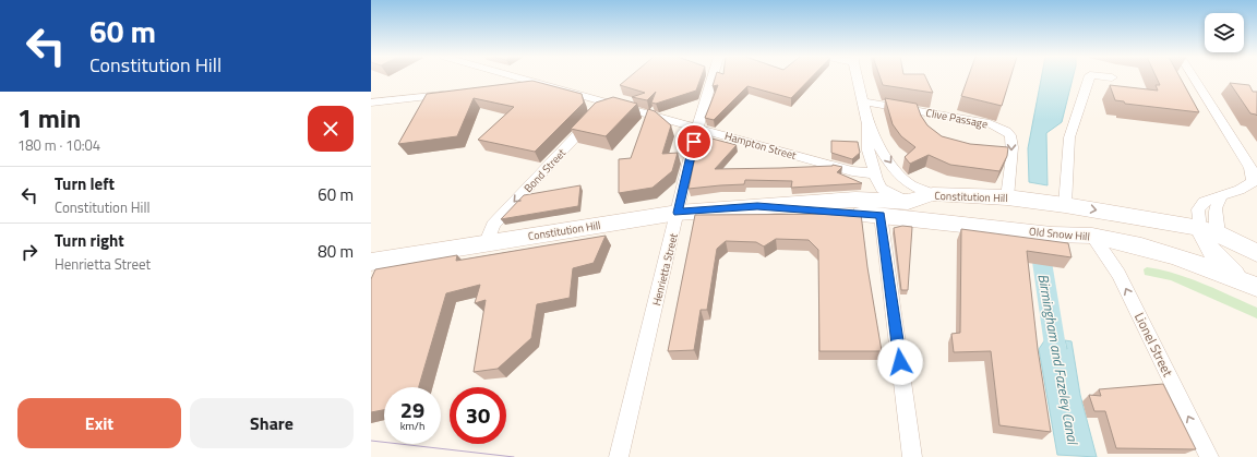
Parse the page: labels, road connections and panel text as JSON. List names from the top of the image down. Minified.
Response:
{"streets":{"main road":["Constitution Hill","Old Snow Hill"],"street":["Clive Passage","Hampton Street","Bond Street","Henrietta Street","Lionel Street"]},"crossings":[["Clive Passage","Constitution Hill"],["Hampton Street","Bond Street"],["Hampton Street","Henrietta Street"],["Bond Street","Constitution Hill"],["Constitution Hill","Old Snow Hill"],["Constitution Hill","Henrietta Street"],["Old Snow Hill","Lionel Street"]],"one_way":["Bond Street","Lionel Street"],"water":["Birmingham and Fazeley Canal"],"page":{"turn":["60 m","Constitution Hill"],"heading":["1 min","180 m · 10:04"],"list":[{"name":"Turn left","note":"Constitution Hill","value":"60 m"},{"name":"Turn right","note":"Henrietta Street","value":"80 m"}],"speed":"29 km/h","limit":"30","buttons":["Exit","Share"]}}
